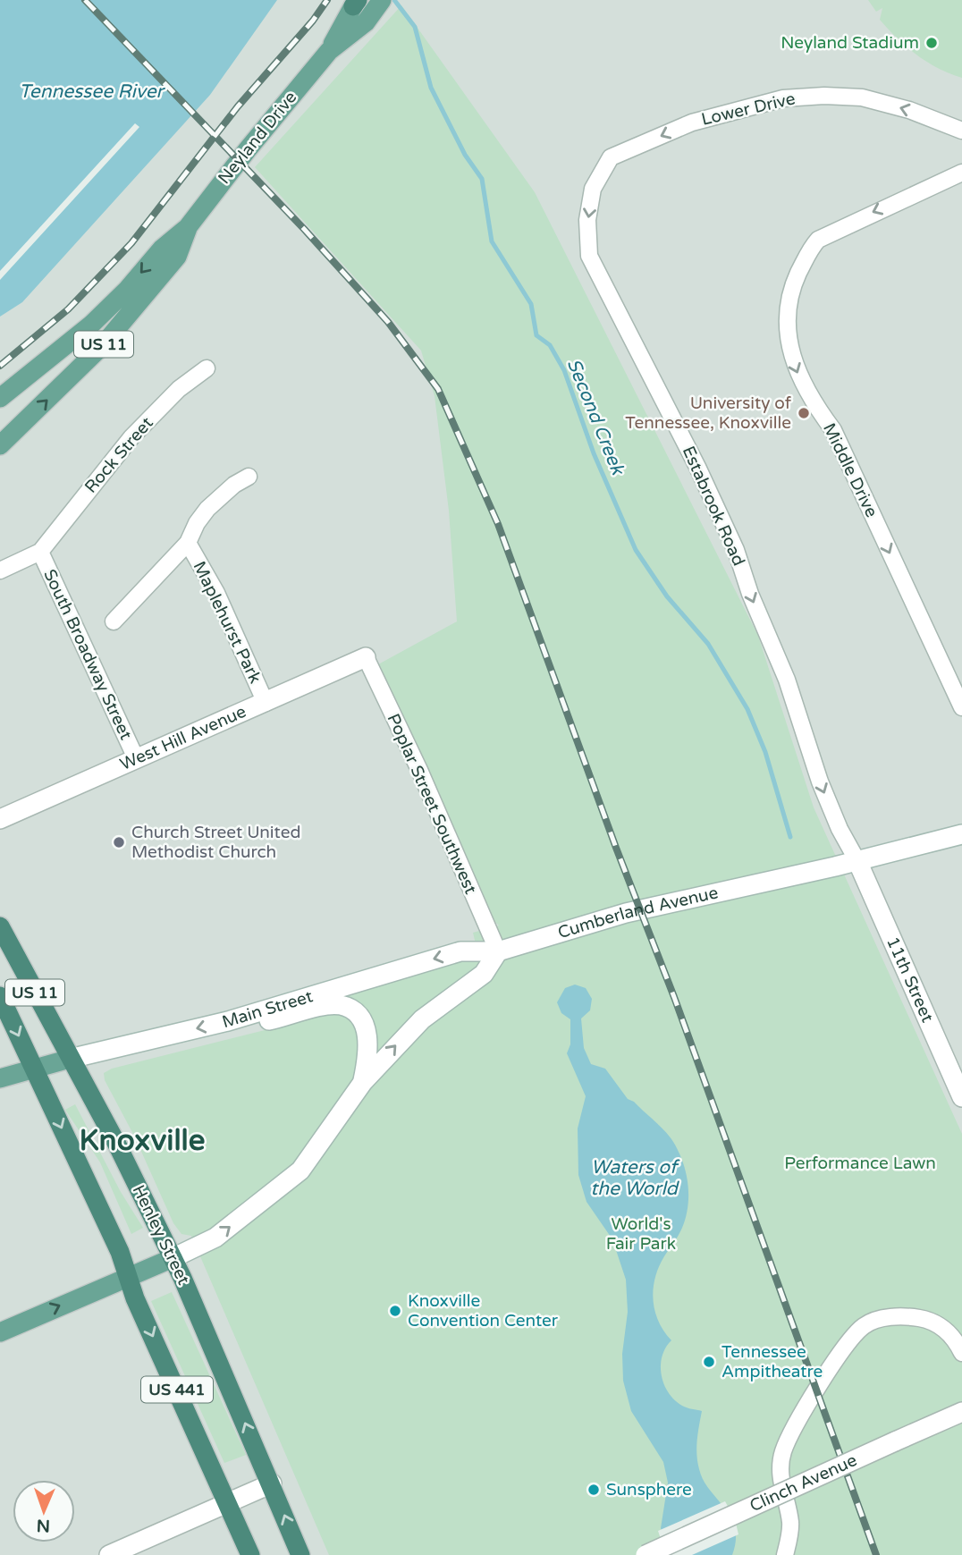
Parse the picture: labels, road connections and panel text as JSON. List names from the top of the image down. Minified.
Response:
{"streets":{"highway":["US 11","Henley Street","US 441"],"main road":["Neyland Drive","West Hill Avenue","Cumberland Avenue","11th Street","Main Street","Clinch Avenue"],"street":["Lower Drive","Rock Street","Middle Drive","Estabrook Road","Maplehurst Park","South Broadway Street","Poplar Street Southwest"]},"crossings":[["Lower Drive","Estabrook Road"],["Rock Street","South Broadway Street"],["Estabrook Road","Cumberland Avenue"],["Estabrook Road","11th Street"],["Maplehurst Park","West Hill Avenue"],["South Broadway Street","West Hill Avenue"],["West Hill Avenue","Poplar Street Southwest"],["Poplar Street Southwest","Cumberland Avenue"],["Poplar Street Southwest","Main Street"],["Cumberland Avenue","11th Street"],["Cumberland Avenue","Main Street"],["Main Street","Henley Street"],["Main Street","US 441"]],"one_way":["Lower Drive","Estabrook Road","Main Street"],"districts":["Knoxville"],"water":["Tennessee River","Second Creek","Waters of the World"],"parks":["Performance Lawn","World's Fair Park"],"places":["Neyland Stadium","University of Tennessee, Knoxville","Church Street United Methodist Church","Knoxville Convention Center","Tennessee Ampitheatre","Sunsphere"],"north":"bottom"}
